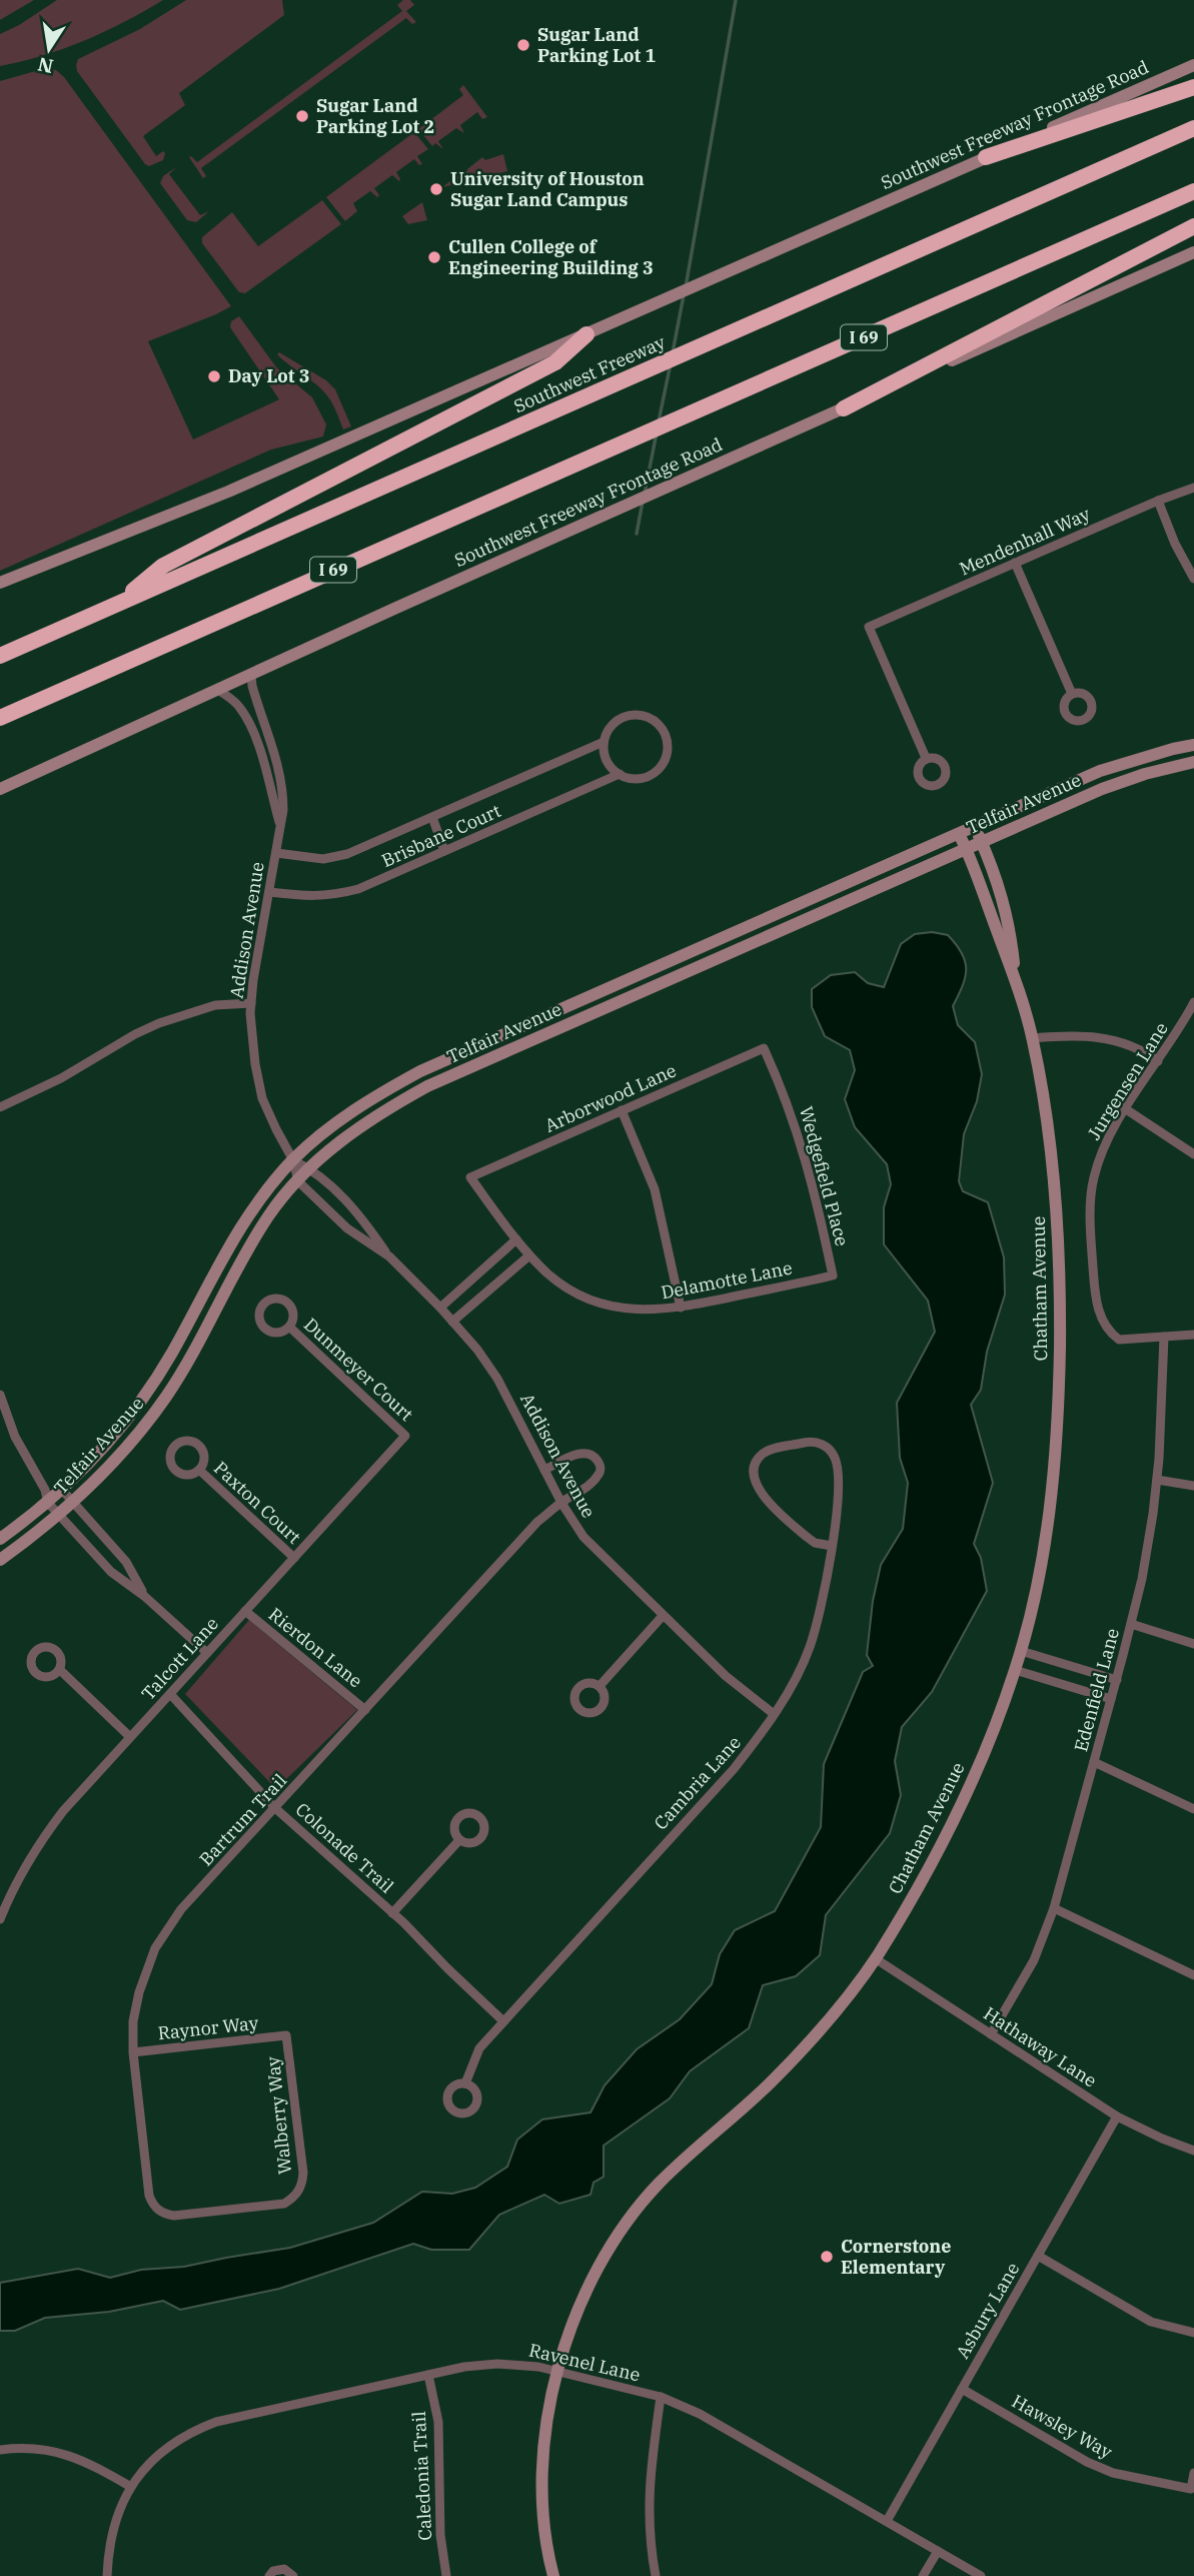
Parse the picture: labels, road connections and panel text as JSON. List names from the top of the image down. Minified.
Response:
{"streets":{"highway":["I 69","Southwest Freeway"],"street":["Southwest Freeway Frontage Road","Mendenhall Way","Telfair Avenue","Brisbane Court","Addison Avenue","Jurgensen Lane","Arborwood Lane","Wedgefield Place","Delamotte Lane","Chatham Avenue","Dunmeyer Court","Paxton Court","Rierdon Lane","Talcott Lane","Edenfield Lane","Cambria Lane","Bartrum Trail","Colonade Trail","Raynor Way","Hathaway Lane","Walberry Way","Asbury Lane","Ravenel Lane","Hawsley Way","Caledonia Trail"]},"crossings":[["Southwest Freeway Frontage Road","Addison Avenue"],["Telfair Avenue","Addison Avenue"],["Telfair Avenue","Chatham Avenue"],["Brisbane Court","Addison Avenue"],["Addison Avenue","Cambria Lane"],["Addison Avenue","Bartrum Trail"],["Jurgensen Lane","Edenfield Lane"],["Arborwood Lane","Wedgefield Place"],["Arborwood Lane","Delamotte Lane"],["Wedgefield Place","Delamotte Lane"],["Chatham Avenue","Hathaway Lane"],["Chatham Avenue","Ravenel Lane"],["Dunmeyer Court","Talcott Lane"],["Paxton Court","Talcott Lane"],["Rierdon Lane","Talcott Lane"],["Rierdon Lane","Bartrum Trail"],["Talcott Lane","Colonade Trail"],["Edenfield Lane","Hathaway Lane"],["Cambria Lane","Colonade Trail"],["Bartrum Trail","Colonade Trail"],["Bartrum Trail","Raynor Way"],["Bartrum Trail","Walberry Way"],["Raynor Way","Walberry Way"],["Hathaway Lane","Asbury Lane"],["Asbury Lane","Ravenel Lane"],["Asbury Lane","Hawsley Way"],["Ravenel Lane","Caledonia Trail"]],"places":["Sugar Land Parking Lot 1","Sugar Land Parking Lot 2","University of Houston Sugar Land Campus","Cullen College of Engineering Building 3","Day Lot 3","Cornerstone Elementary"],"north":"bottom"}
